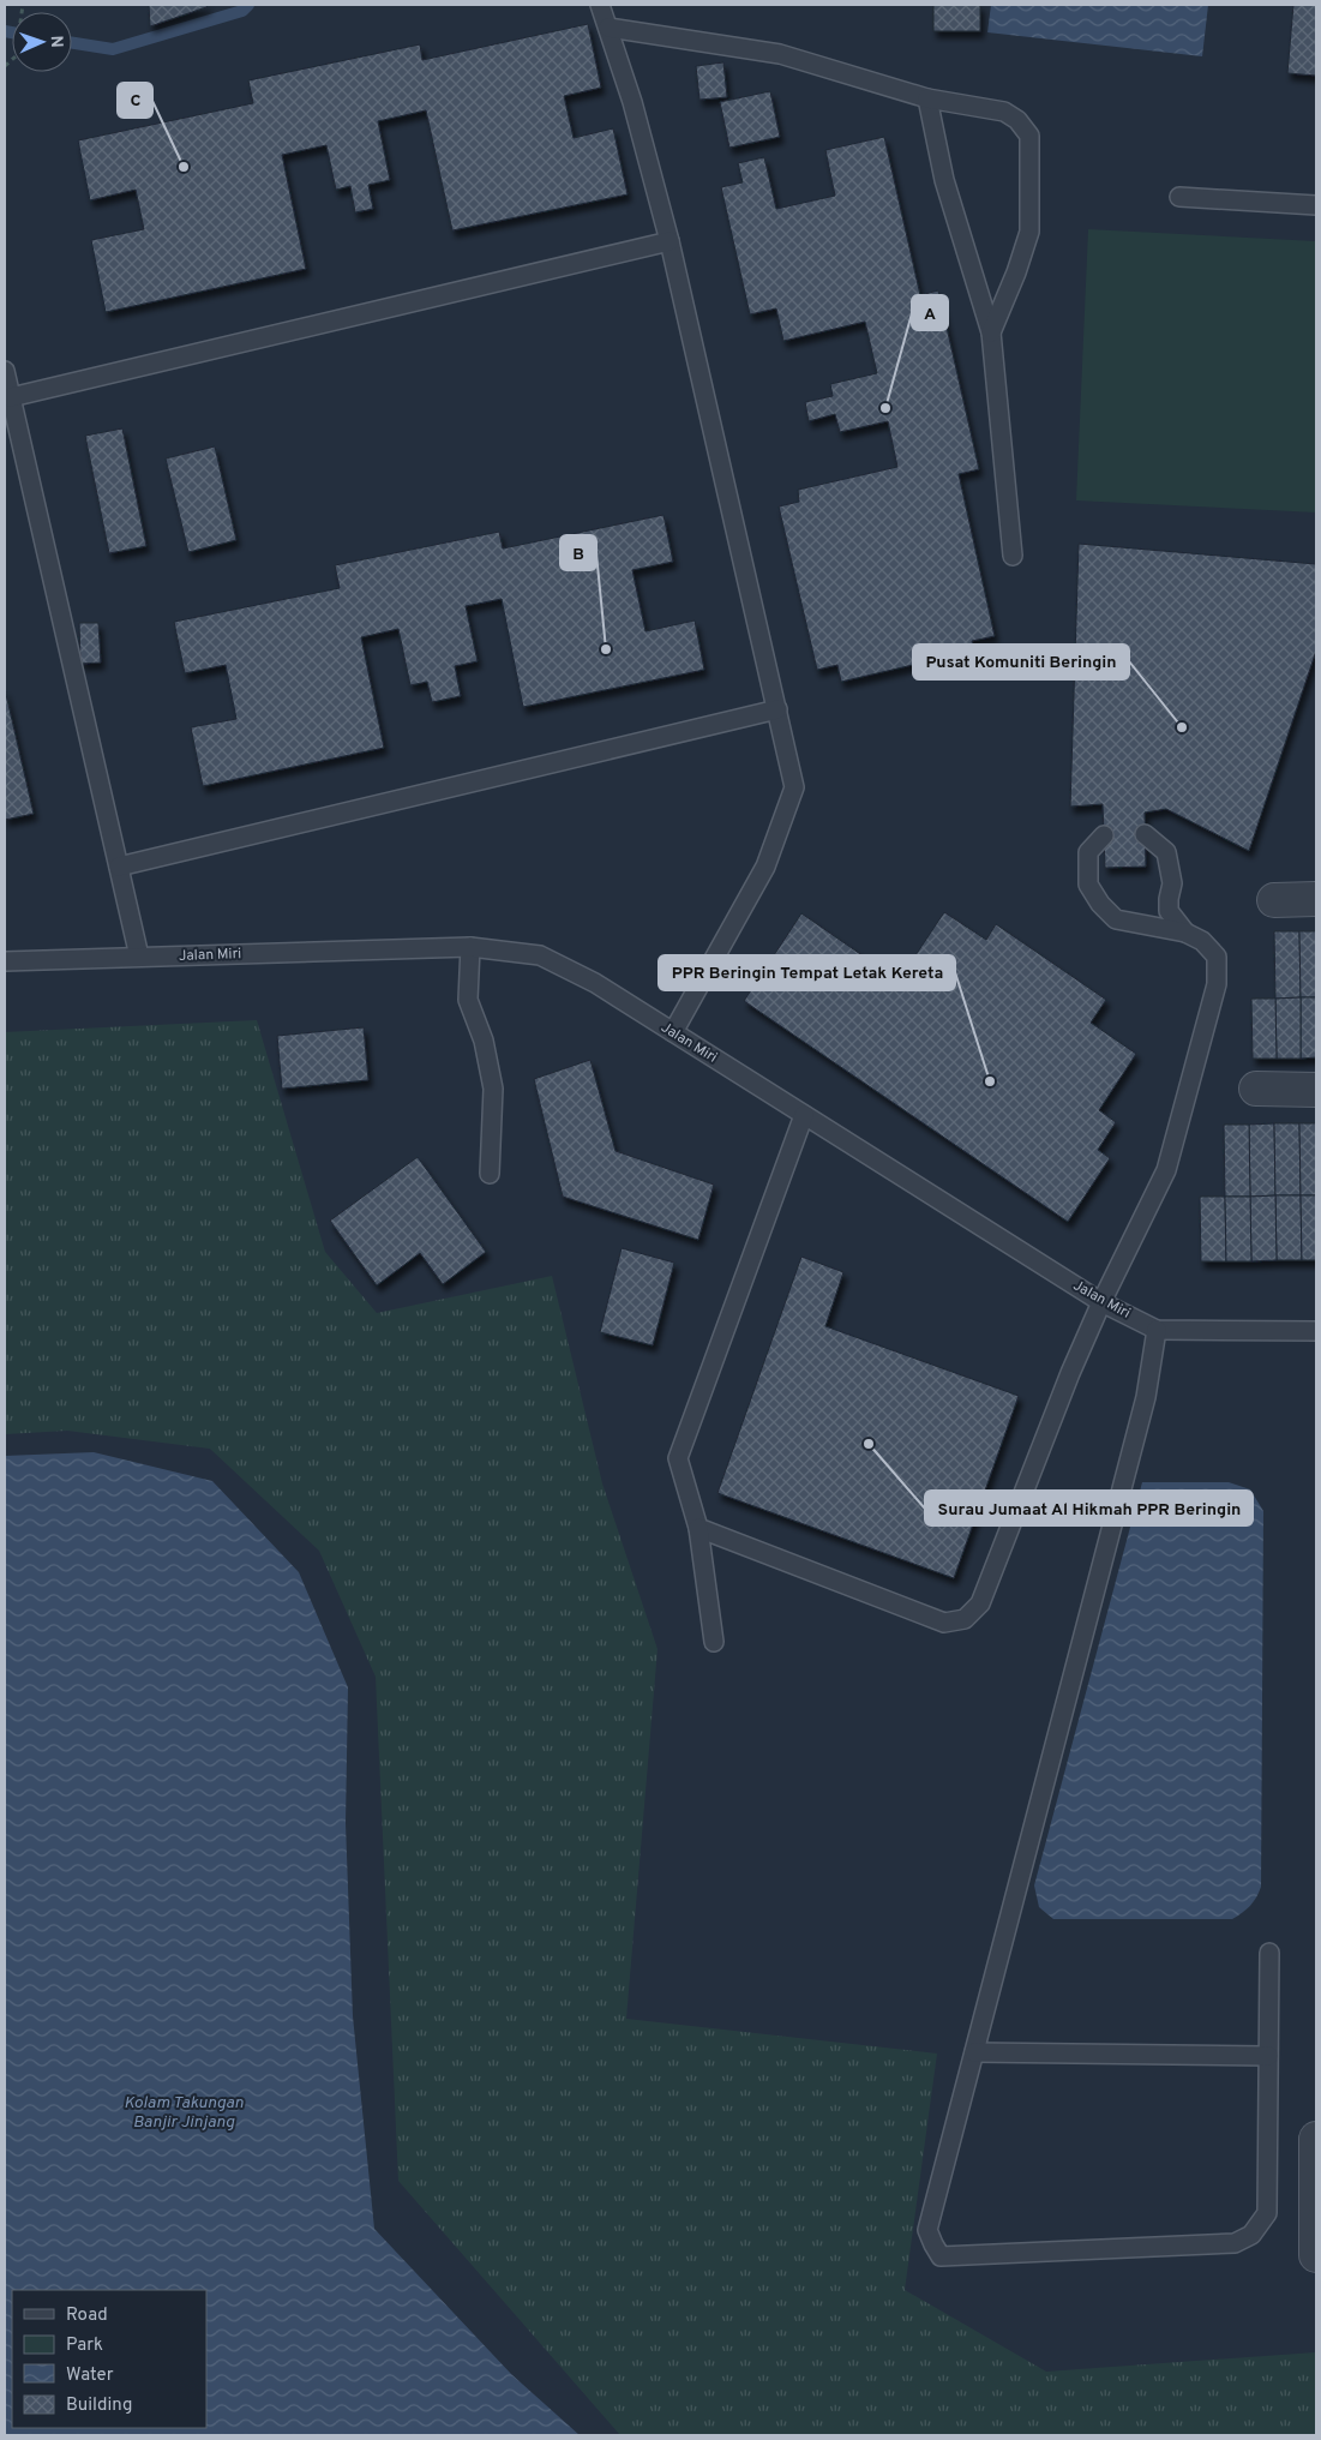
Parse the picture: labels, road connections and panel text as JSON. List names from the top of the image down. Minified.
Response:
{"streets":{"lane":["Jalan Miri"]},"water":["Kolam Takungan Banjir Jinjang"],"places":["C","A","B","Pusat Komuniti Beringin","PPR Beringin Tempat Letak Kereta","Surau Jumaat Al Hikmah PPR Beringin"],"legend":["Road","Park","Water","Building"],"north":"right"}
